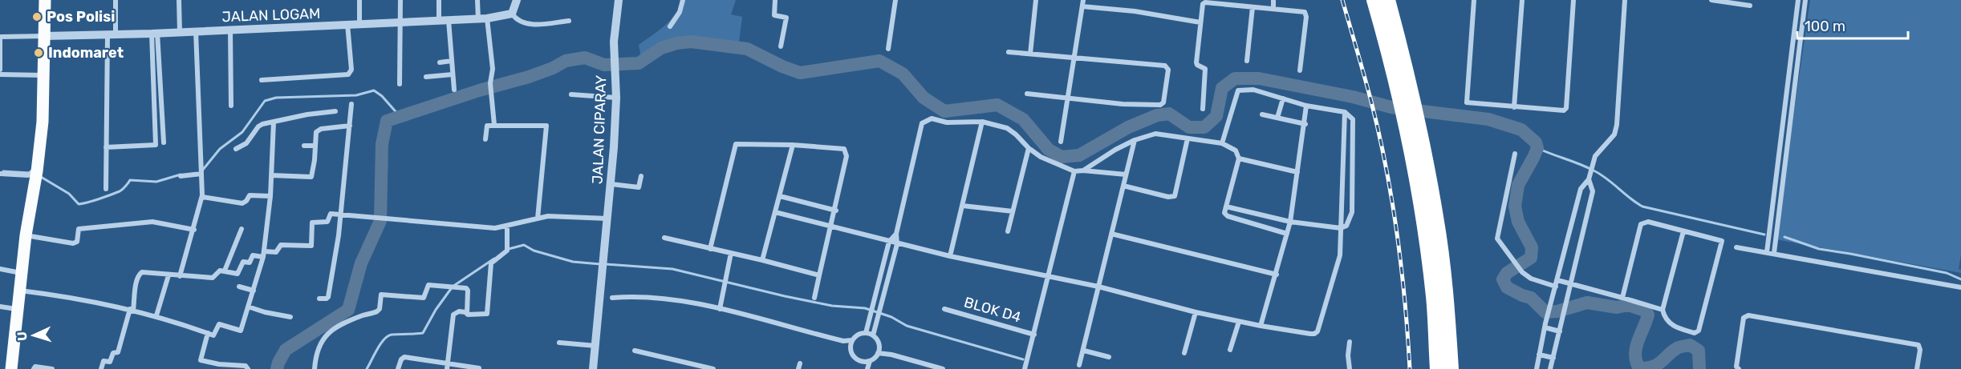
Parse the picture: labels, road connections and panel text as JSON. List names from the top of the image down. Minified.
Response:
{"streets":{"street":["JALAN LOGAM","JALAN CIPARAY","BLOK D4"]},"places":["Pos Polisi","Indomaret"],"scale_bar":"100 m","north":"left"}
